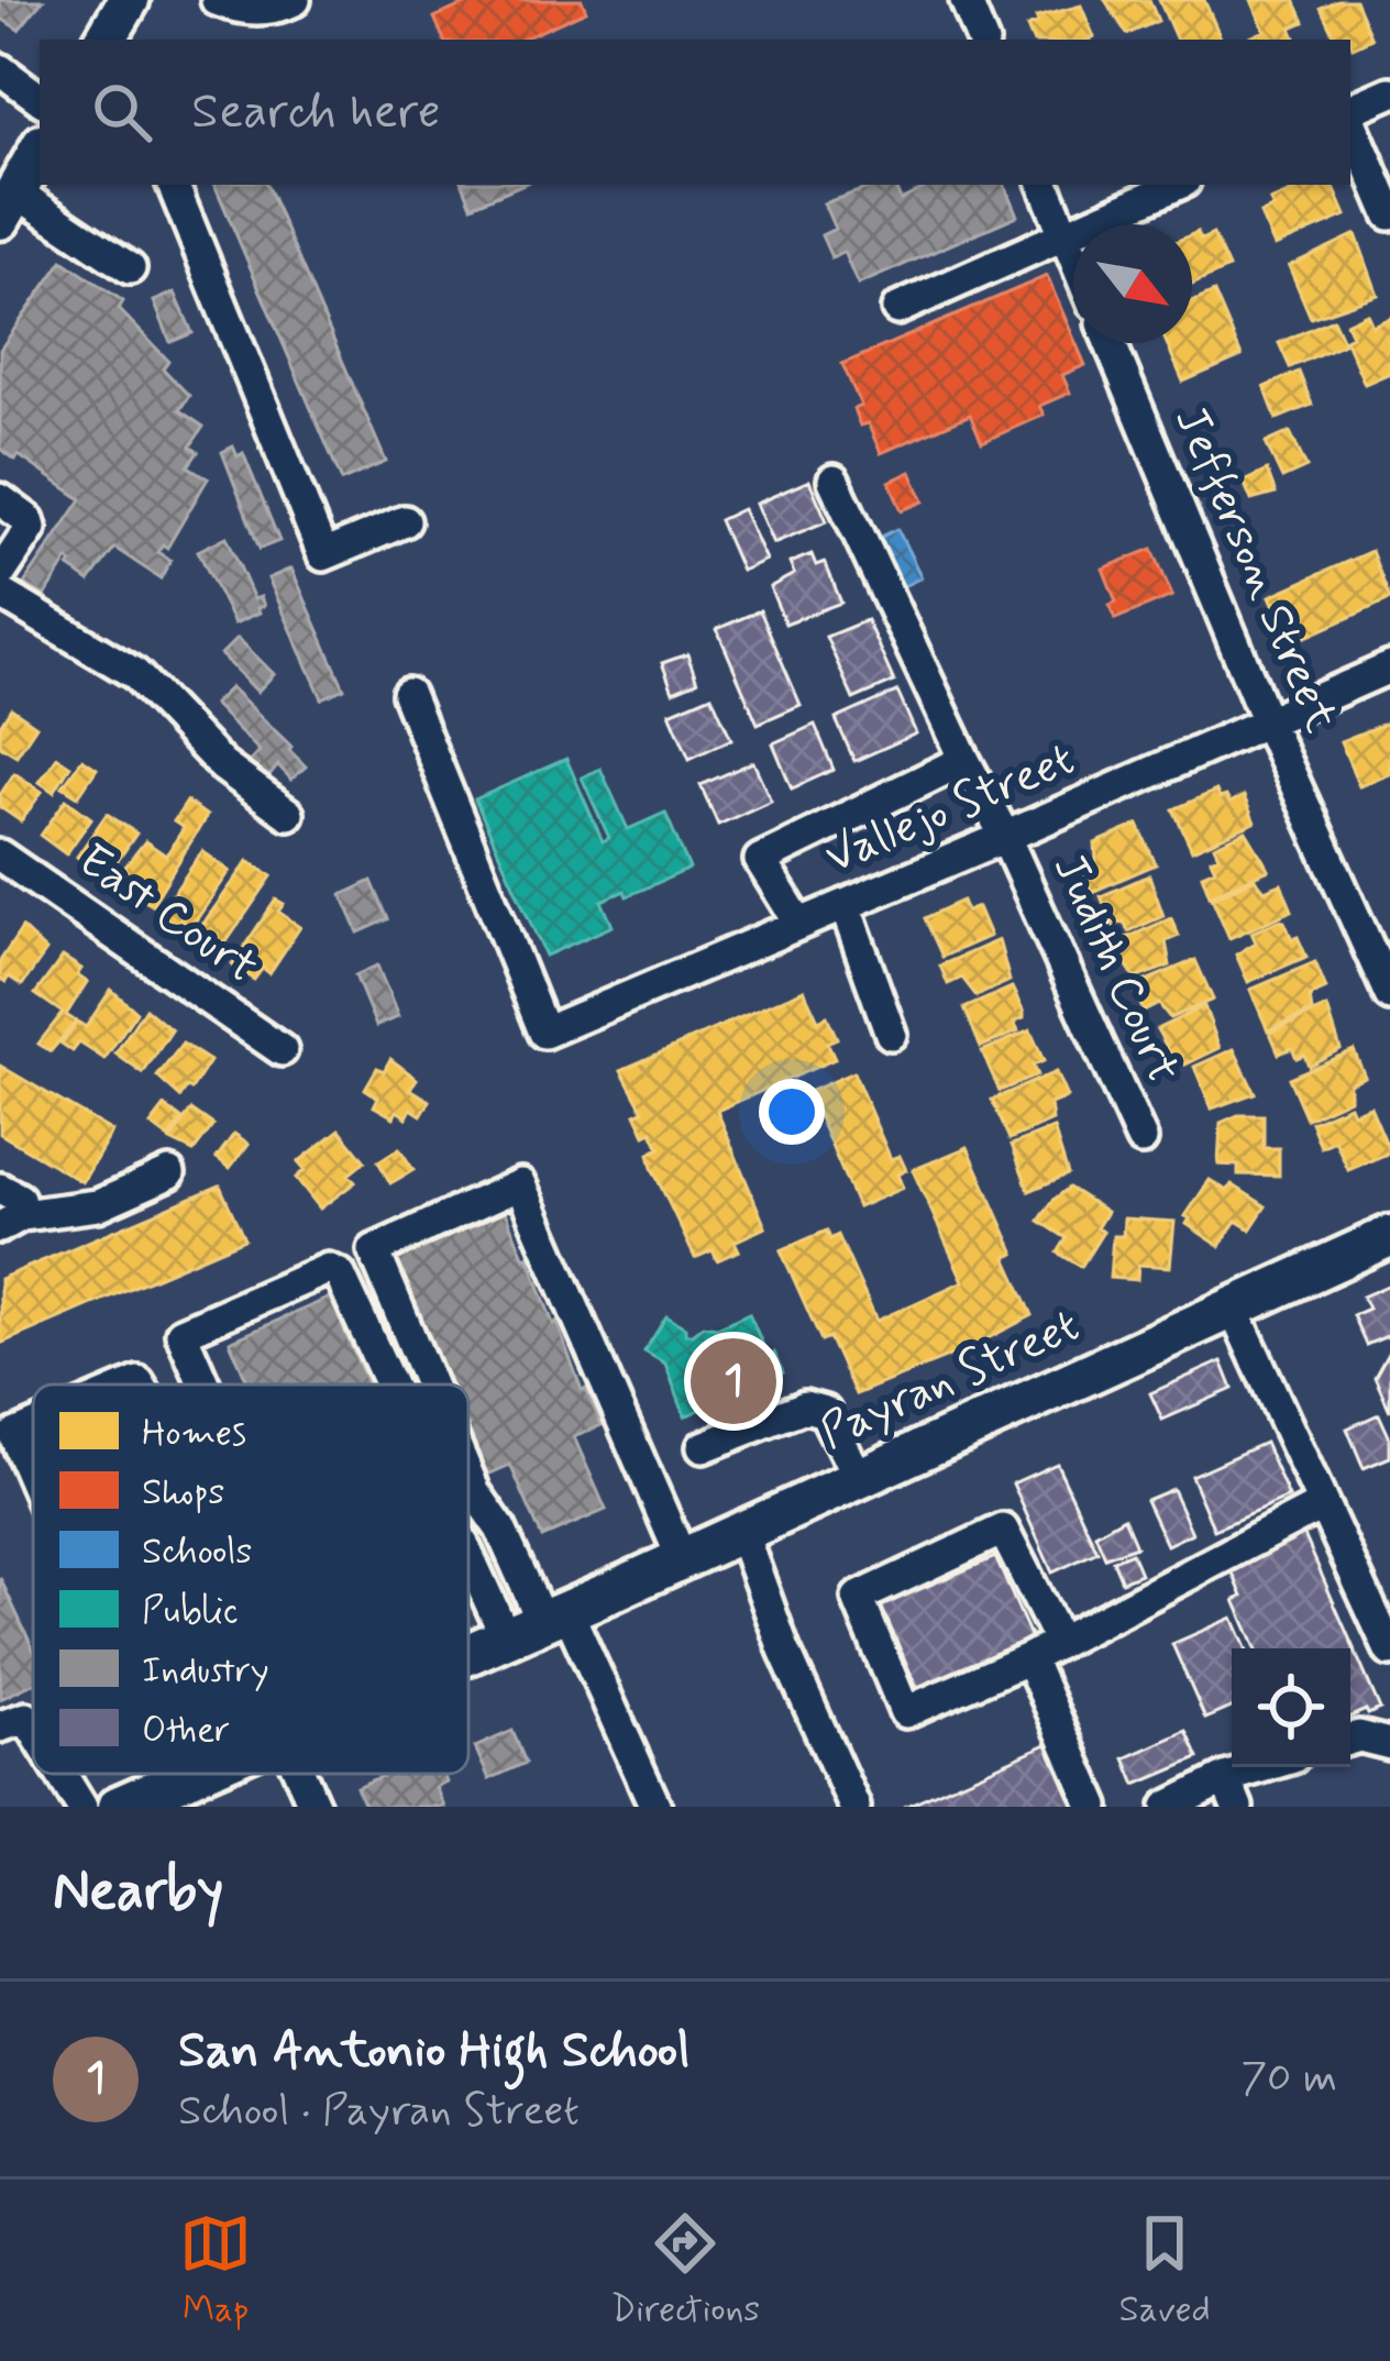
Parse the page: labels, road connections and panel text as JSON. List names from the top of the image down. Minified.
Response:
{"streets":{"main road":["Payran Street"],"street":["Jefferson Street","Vallejo Street","East Court","Judith Court"]},"crossings":[["Jefferson Street","Vallejo Street"],["Vallejo Street","Judith Court"]],"legend":["Homes","Shops","Schools","Public","Industry","Other"],"north":"bottom right","page":{"search":"Search here","pins":"1","heading":"Nearby","list":[{"mark":"1","name":"San Antonio High School","note":"School · Payran Street","value":"70 m"}],"nav":["Map","Directions","Saved"]}}
